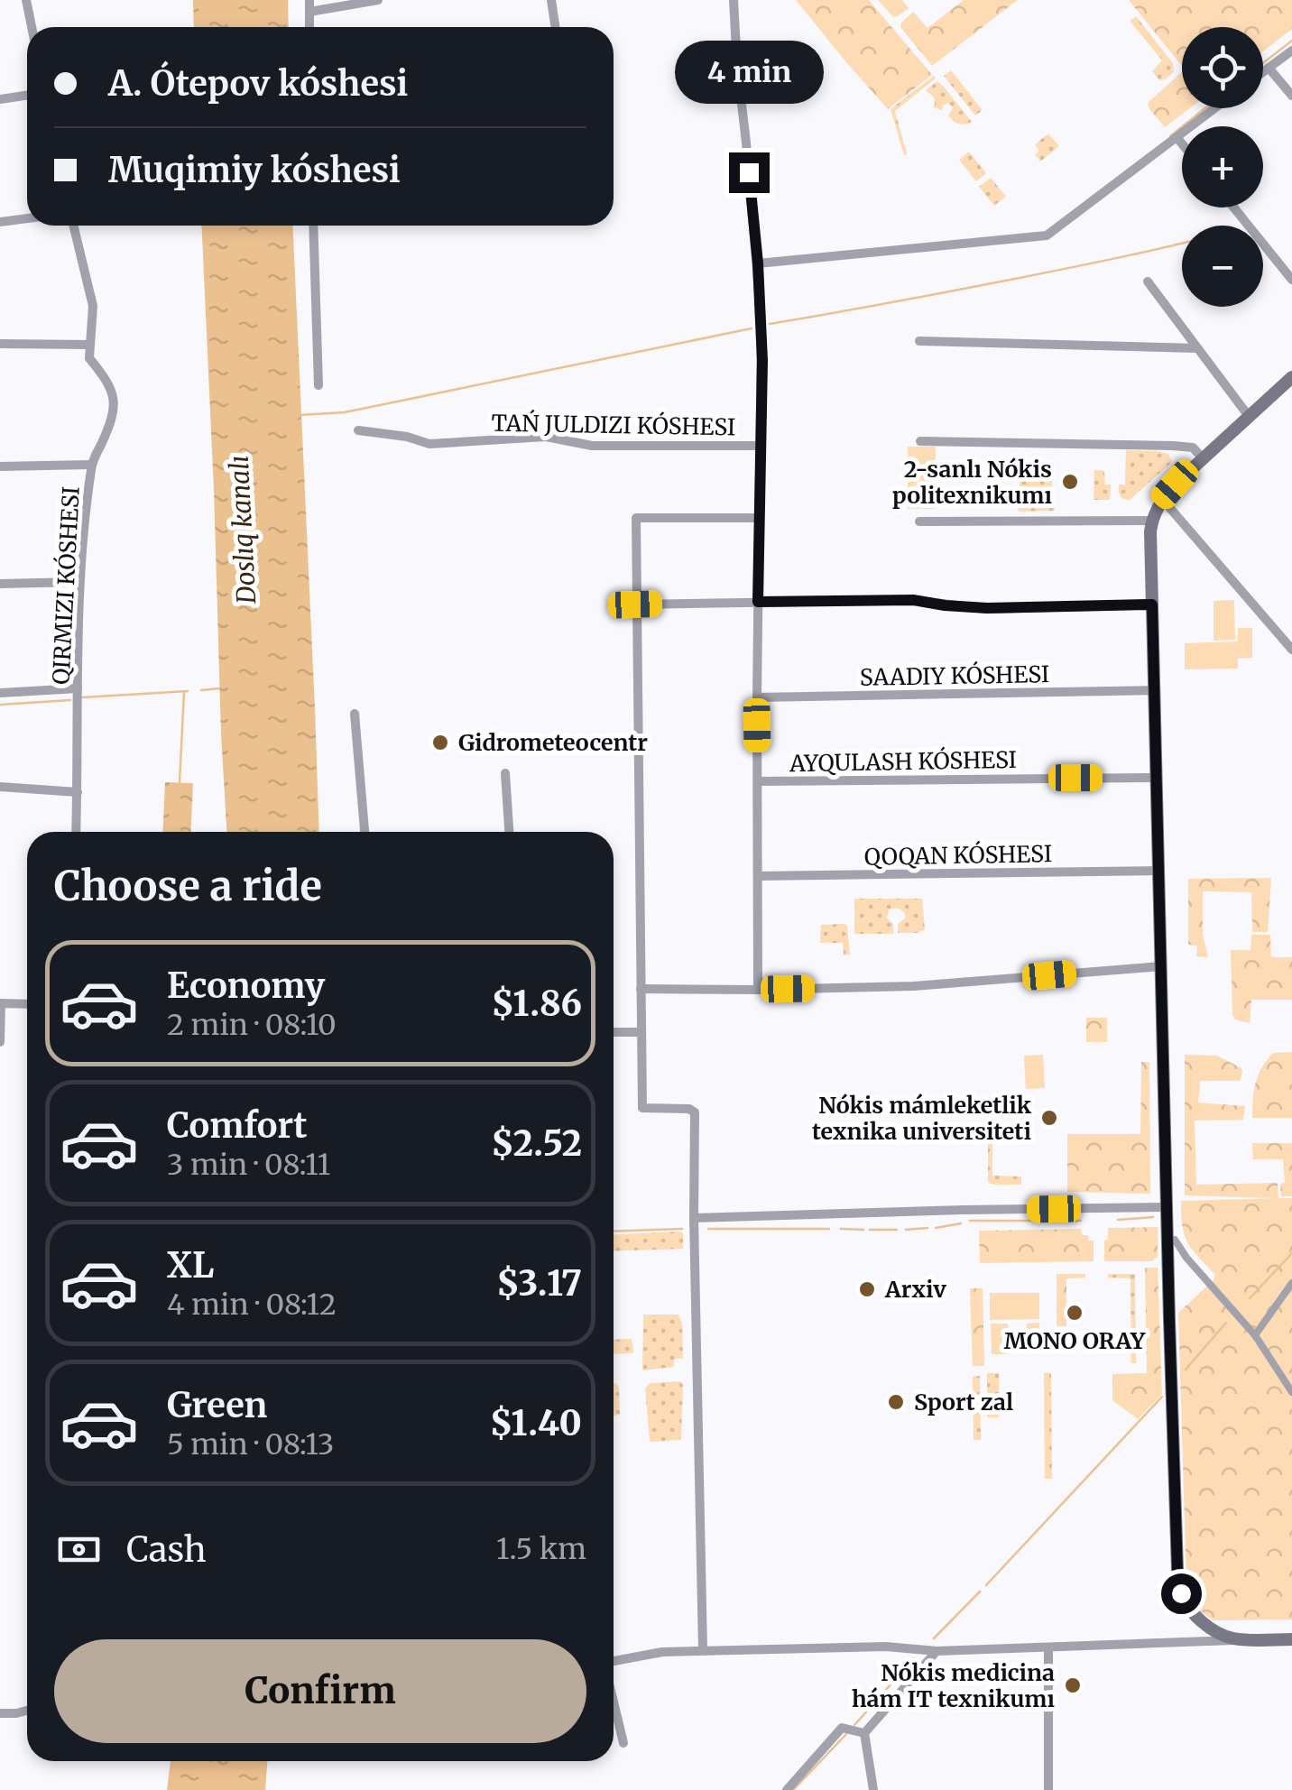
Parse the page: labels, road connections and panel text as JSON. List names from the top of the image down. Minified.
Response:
{"streets":{"street":["SAADIY KÓSHESI","AYQULASH KÓSHESI","QOQAN KÓSHESI"]},"water":["Doslıq kanalı"],"places":["2-sanlı Nókis politexnikumı","Gidrometeocentr","Nókis mámleketlik texnika universiteti","Arxiv","MONO ORAY","Sport zal","Nókis medicina hám IT texnikumı"],"page":{"map_buttons":["+","−"],"banner":["A. Ótepov kóshesi","Muqimiy kóshesi"],"bubble":"4 min","heading":"Choose a ride","list":[{"name":"Economy","note":"2 min · 08:10","value":"$1.86"},{"name":"Comfort","note":"3 min · 08:11","value":"$2.52"},{"name":"XL","note":"4 min · 08:12","value":"$3.17"},{"name":"Green","note":"5 min · 08:13","value":"$1.40"}],"pay":["Cash","1.5 km"],"buttons":"Confirm"}}
